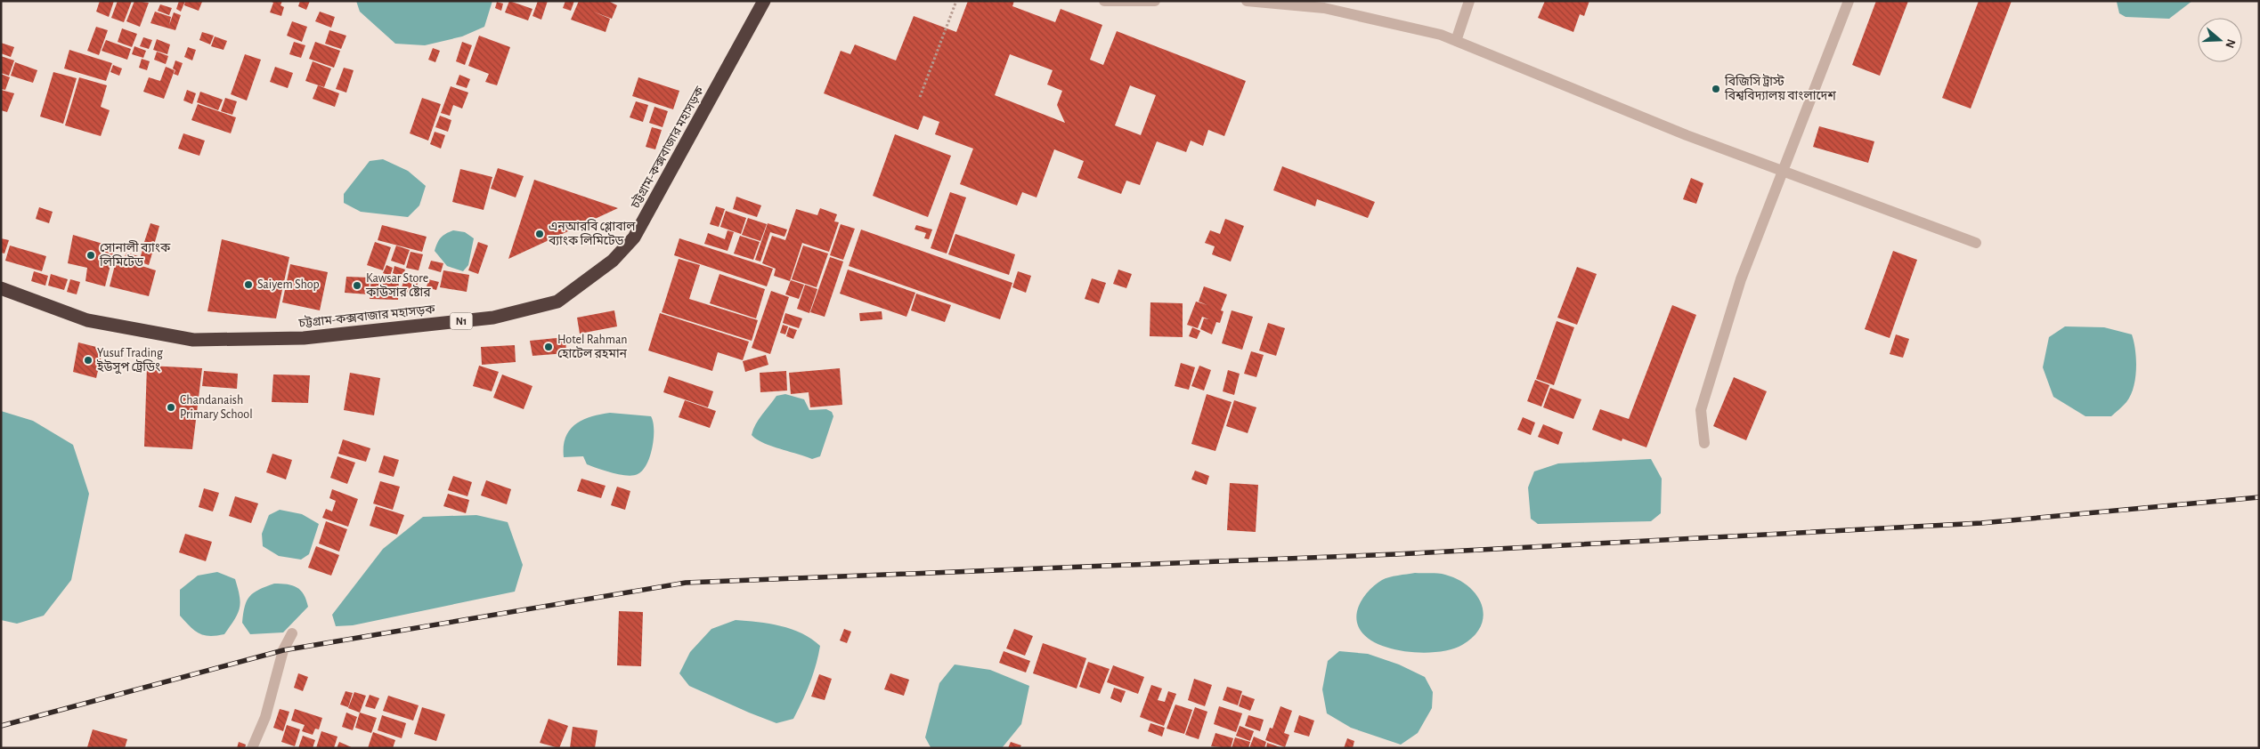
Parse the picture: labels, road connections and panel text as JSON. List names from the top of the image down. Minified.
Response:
{"streets":{"highway":["চট্টগ্রাম-কক্সবাজার মহাসড়ক","N1"]},"places":["বিজিসি ট্রাস্ট বিশ্ববিদ্যালয় বাংলাদেশ","এনআরবি গ্লোবাল ব্যাংক লিমিটেড","সোনালী ব্যাংক লিমিটেড","Saiyem Shop","Kawsar Store কাউসার ষ্টোর","Hotel Rahman হোটেল রহমান","Yusuf Trading ইউসুপ ট্রেডিং","Chandanaish Primary School"],"north":"right"}
